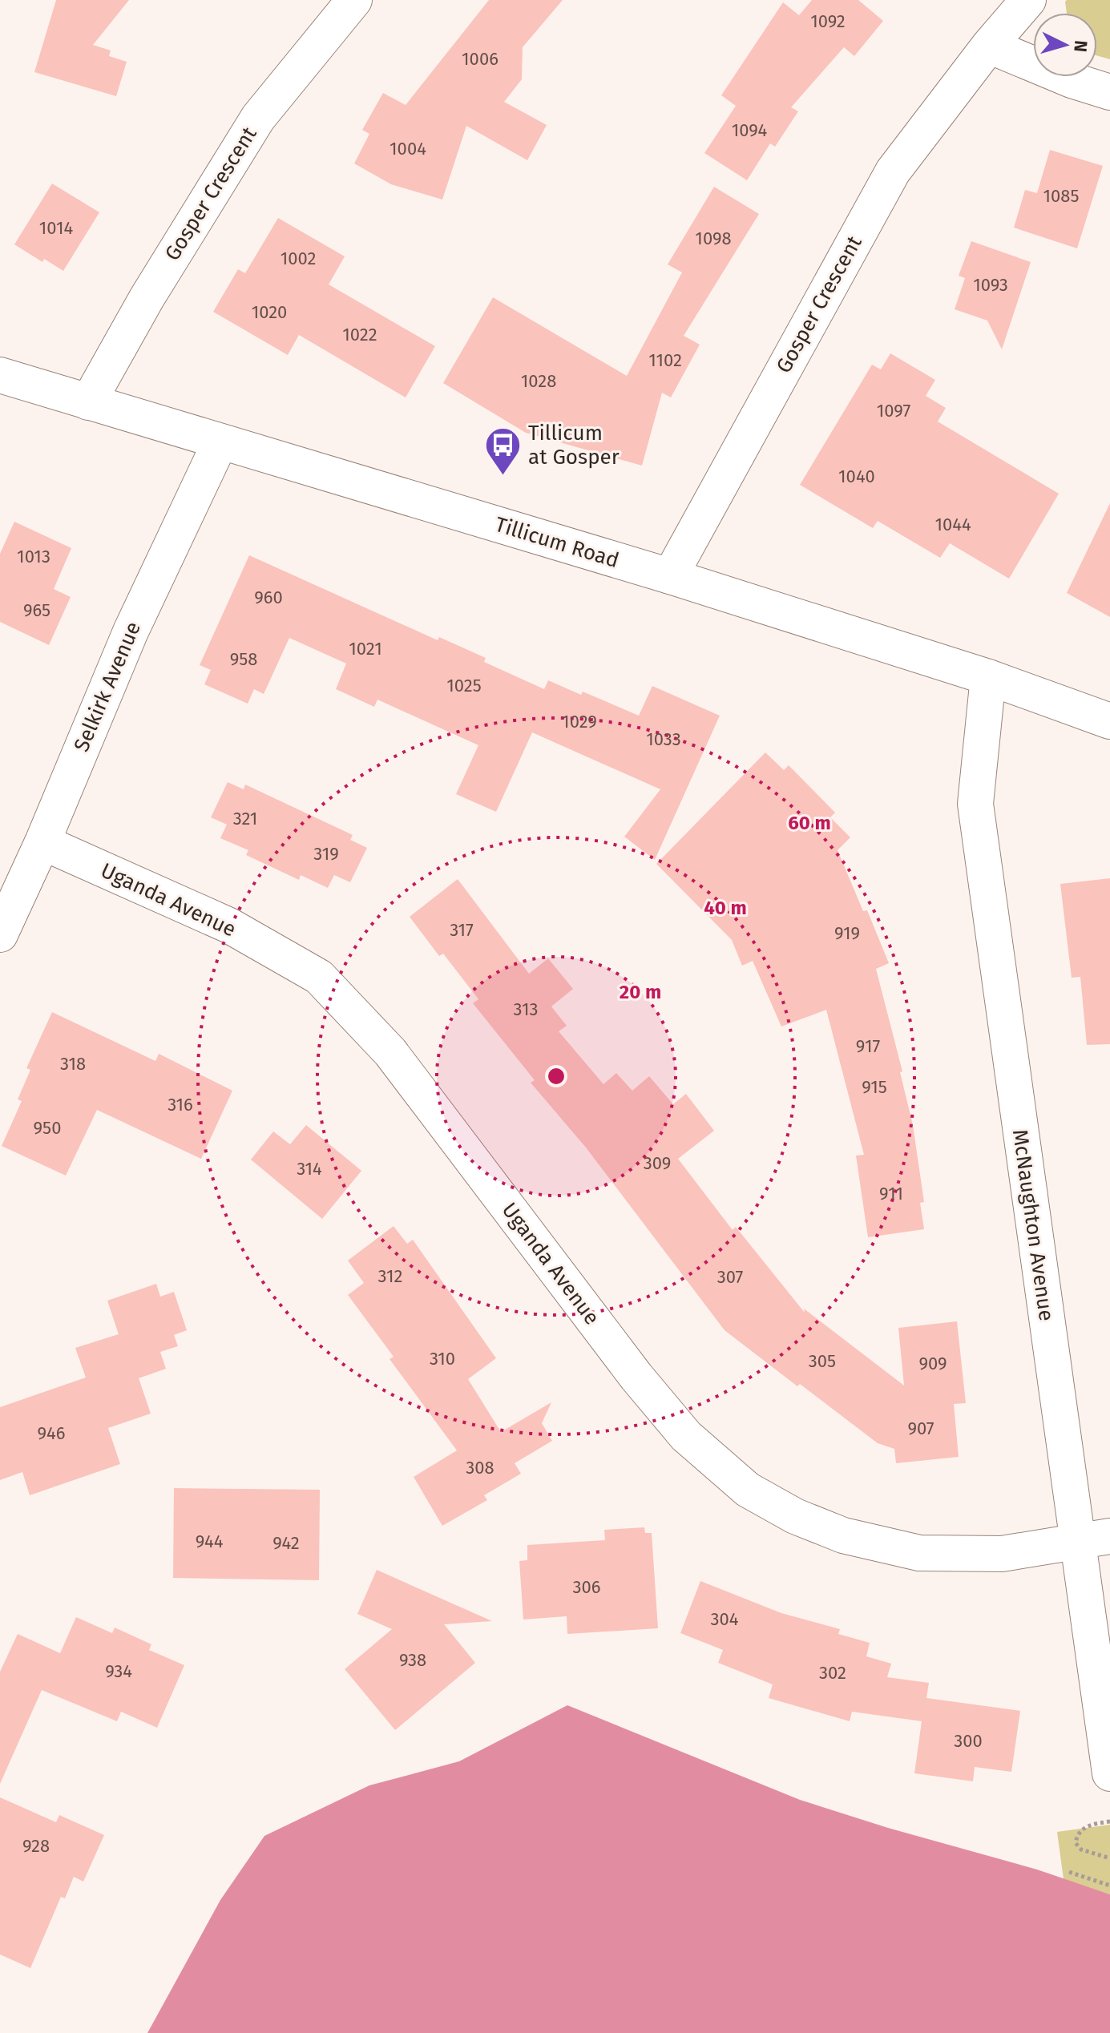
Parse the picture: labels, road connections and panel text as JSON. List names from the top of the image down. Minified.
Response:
{"streets":{"street":["Gosper Crescent","Tillicum Road","Selkirk Avenue","Uganda Avenue","McNaughton Avenue"]},"crossings":[["Gosper Crescent","Tillicum Road"],["Tillicum Road","Selkirk Avenue"],["Tillicum Road","McNaughton Avenue"],["Selkirk Avenue","Uganda Avenue"],["Uganda Avenue","McNaughton Avenue"]],"places":{"bus stop":["Tillicum at Gosper"]},"house_numbers":["1092","1006","1094","1004","1085","1014","1098","1002","1093","1020","1022","1102","1028","1097","1040","1044","1013","960","965","1021","958","1025","1029","1033","321","319","317","919","313","917","318","915","316","950","309","314","911","312","307","310","305","909","907","946","308","944","942","306","304","938","934","302","300","928"],"north":"right","rings":["60 m","40 m","20 m"]}
